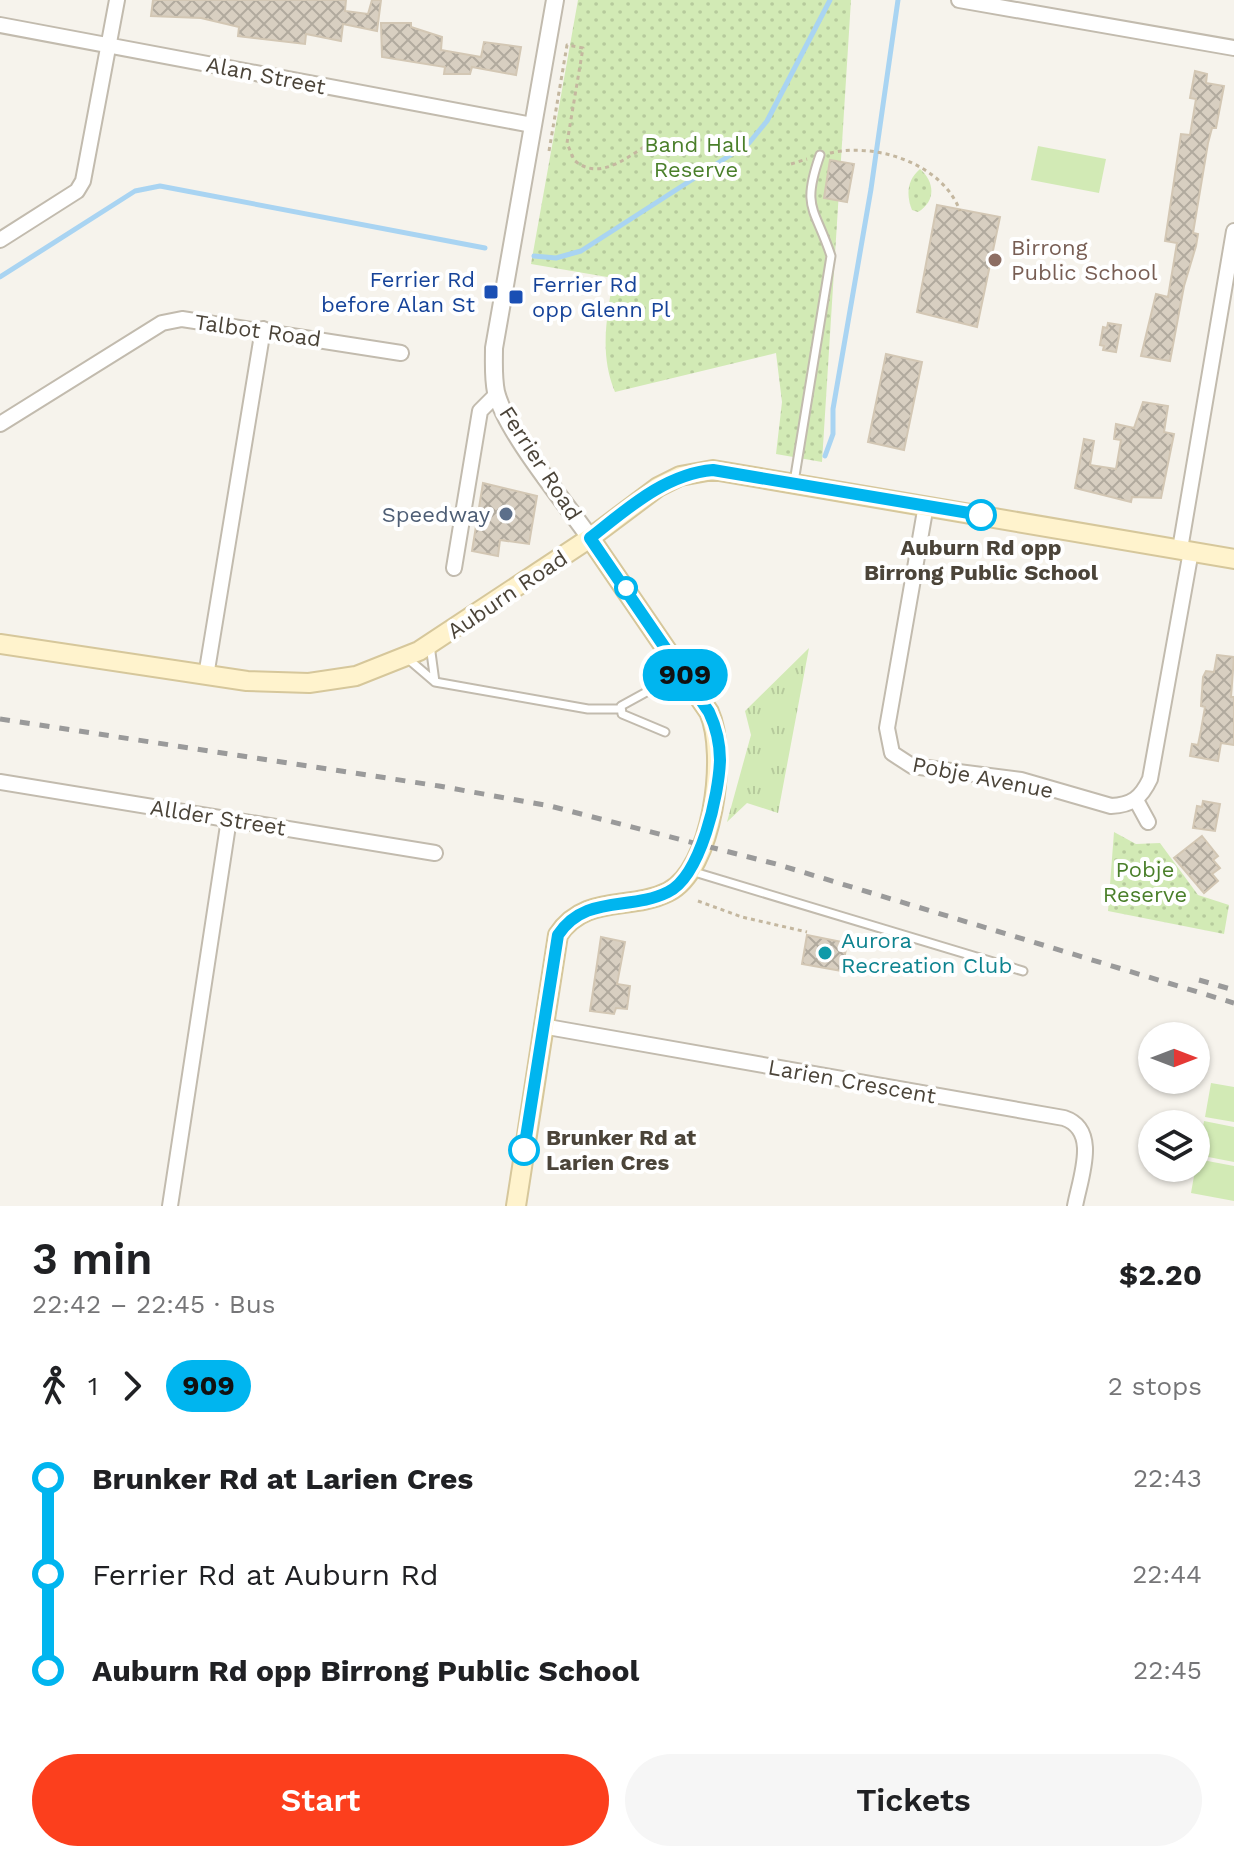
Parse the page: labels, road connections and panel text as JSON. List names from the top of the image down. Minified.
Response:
{"streets":{"main road":["Ferrier Road","Auburn Road"],"street":["Alan Street","Talbot Road","Pobje Avenue","Allder Street","Larien Crescent"]},"crossings":[["Alan Street","Ferrier Road"],["Ferrier Road","Auburn Road"],["Auburn Road","Pobje Avenue"]],"parks":["Band Hall Reserve","Pobje Reserve"],"places":{"other":["Birrong Public School","Speedway","Auburn Rd opp Birrong Public School","Aurora Recreation Club","Brunker Rd at Larien Cres"],"transit":["Ferrier Rd before Alan St","Ferrier Rd opp Glenn Pl"]},"lines":["bus line 909"],"north":"right","page":{"on_map":"909","heading":["3 min","22:42 – 22:45 · Bus","$2.20"],"legs":["1","909","2 stops"],"list":[{"name":"Brunker Rd at Larien Cres","value":"22:43"},{"name":"Ferrier Rd at Auburn Rd","value":"22:44"},{"name":"Auburn Rd opp Birrong Public School","value":"22:45"}],"buttons":["Start","Tickets"]}}
